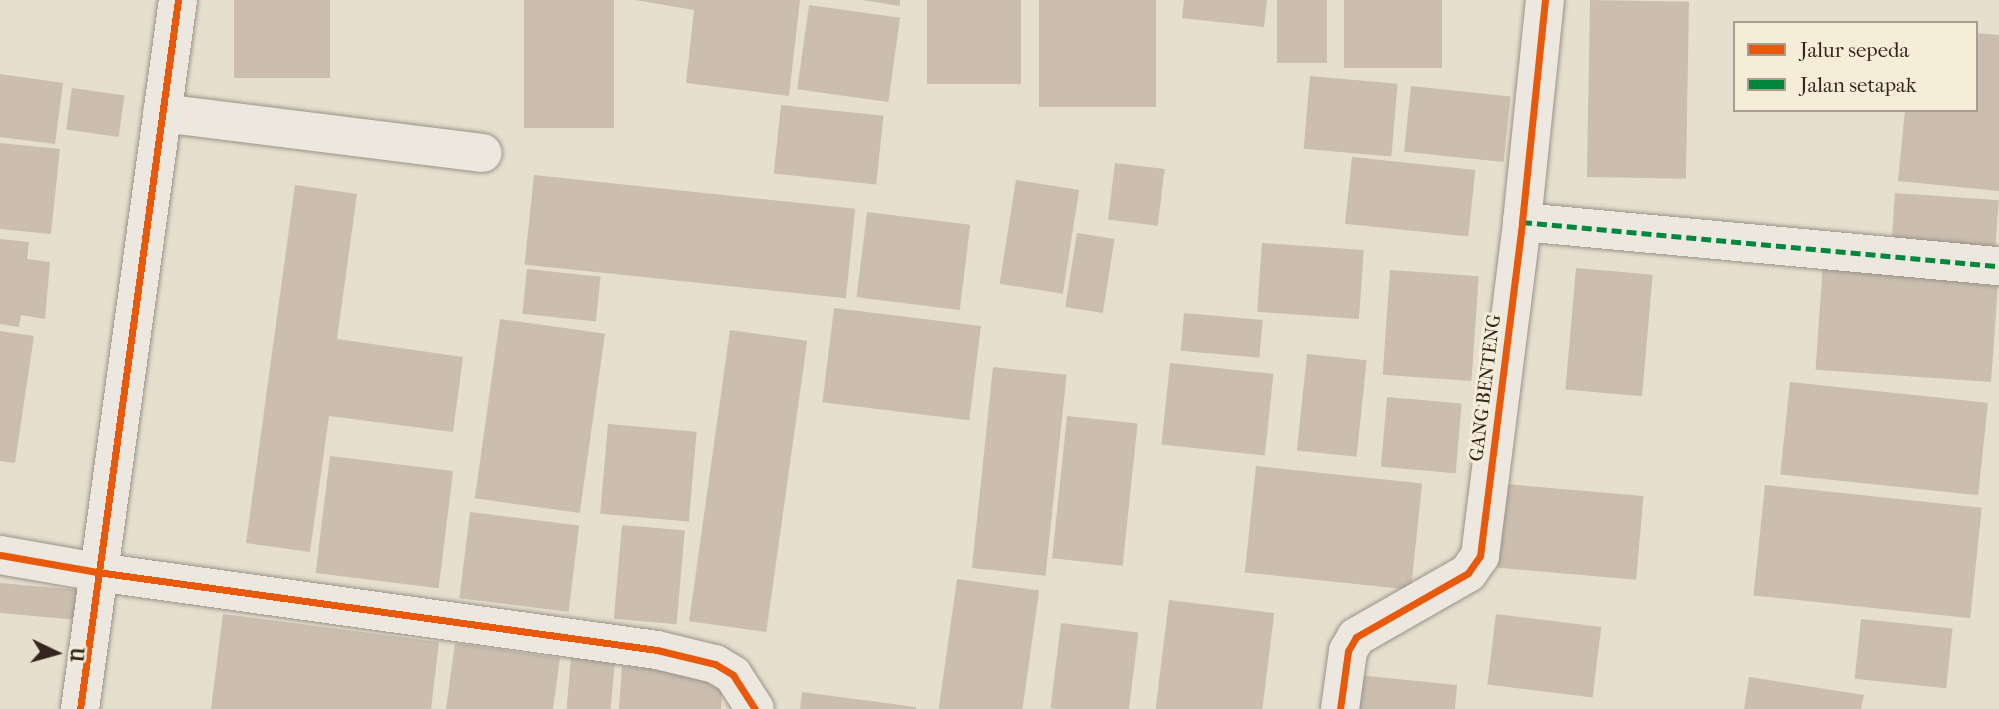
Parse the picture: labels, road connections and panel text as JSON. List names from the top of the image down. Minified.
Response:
{"streets":{"street":["GANG BENTENG"]},"legend":["Jalur sepeda","Jalan setapak"],"north":"right"}
